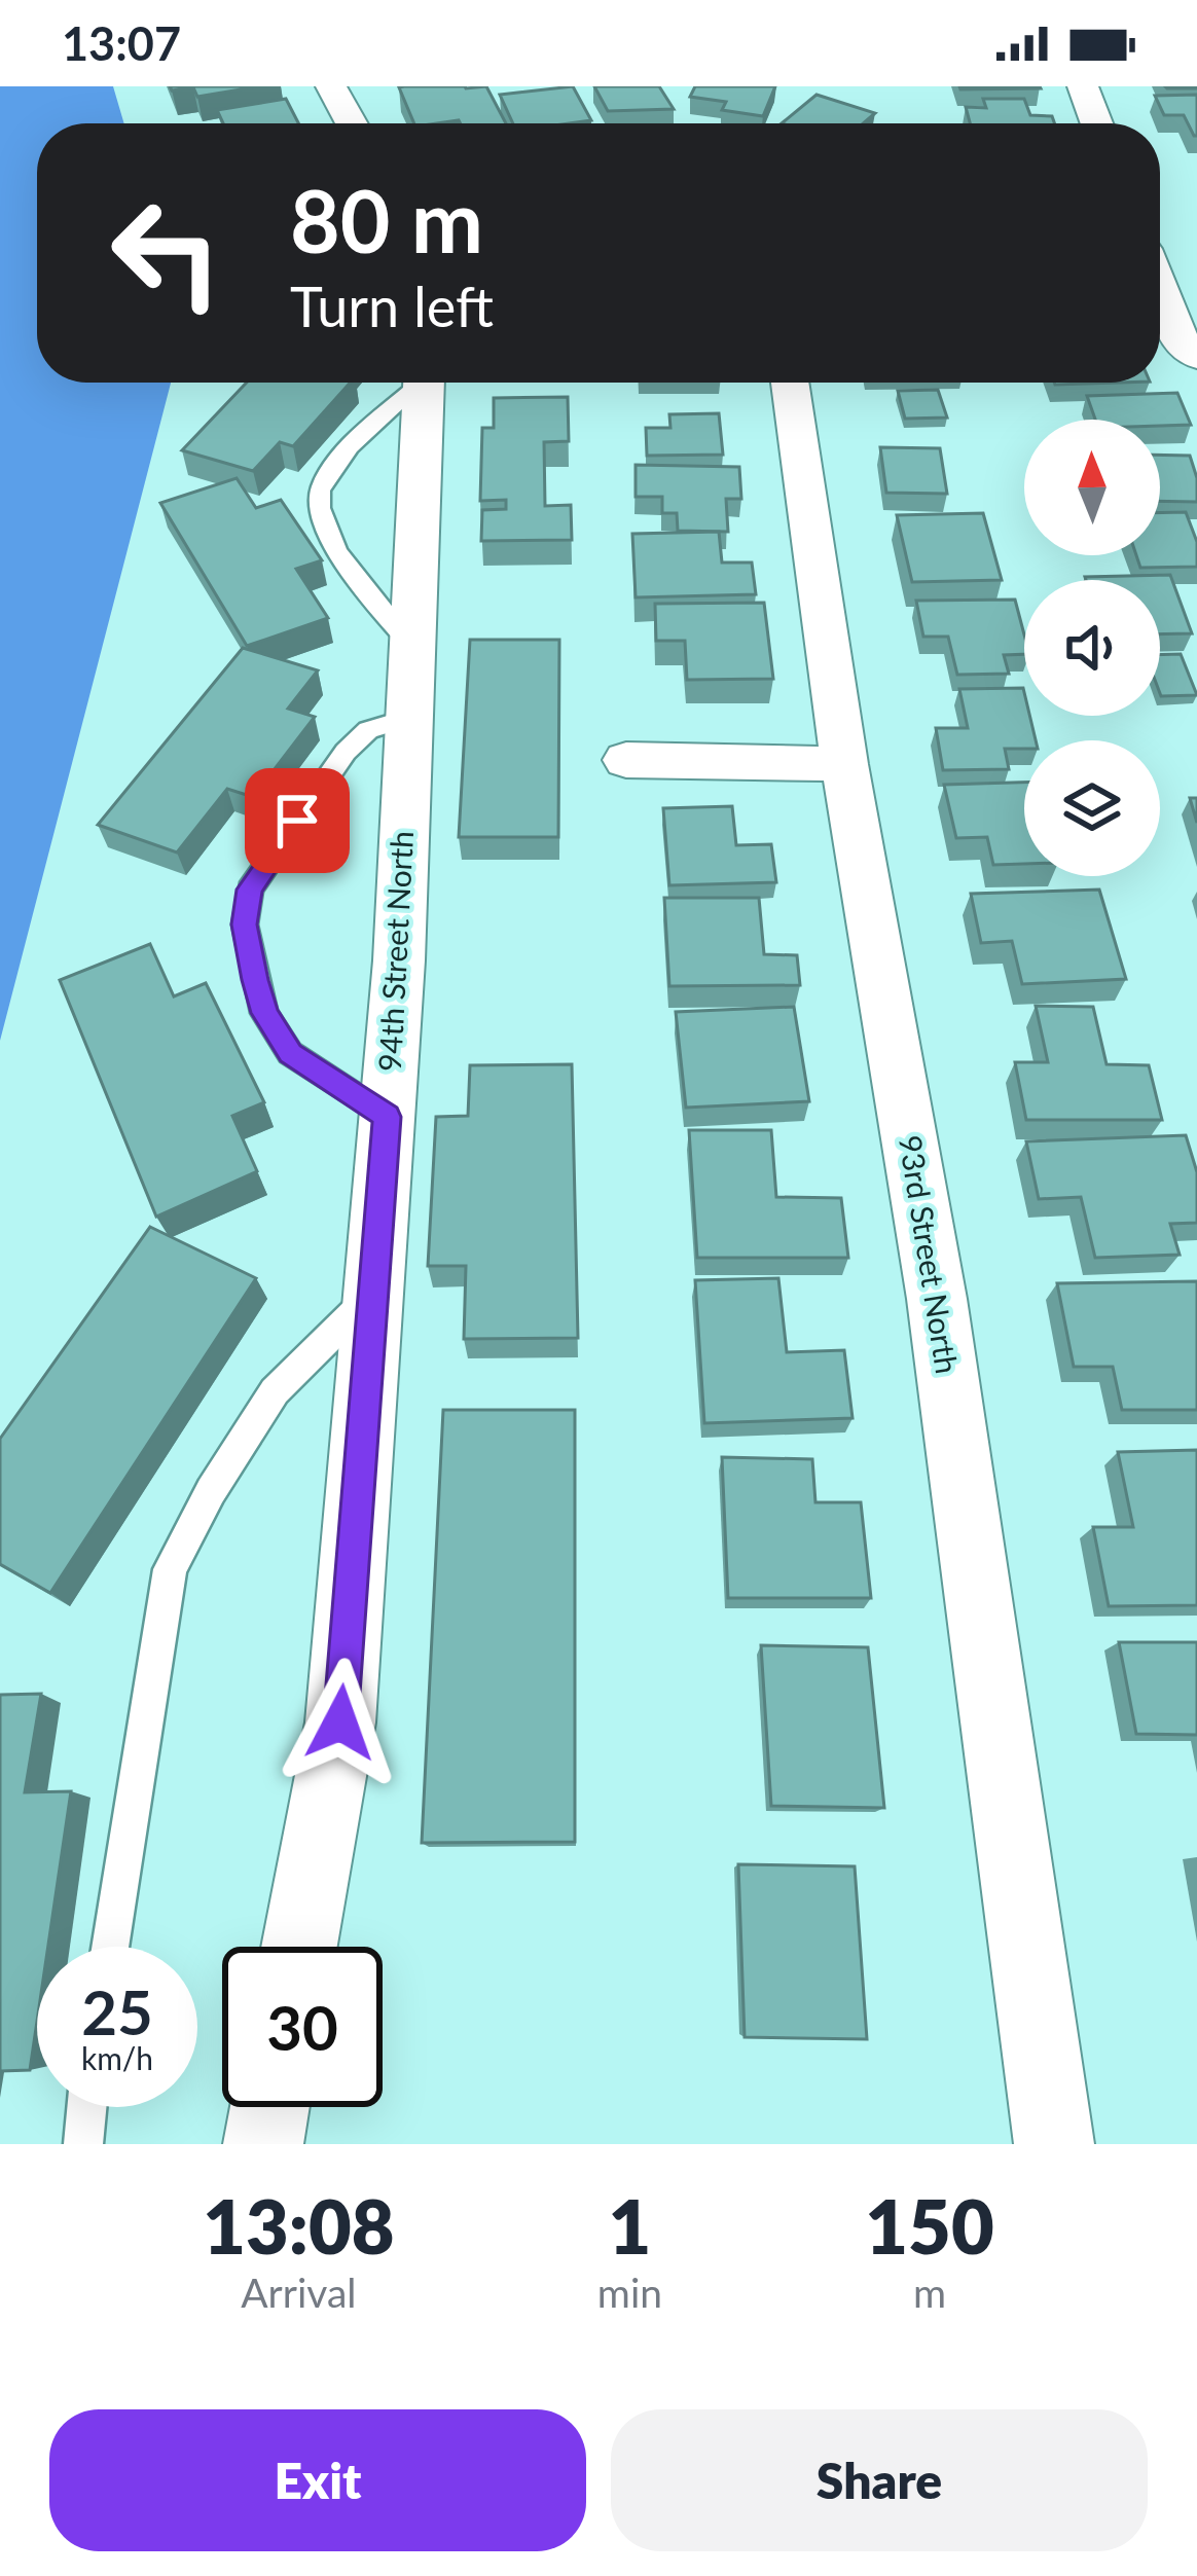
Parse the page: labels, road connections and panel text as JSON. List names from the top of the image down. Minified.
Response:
{"streets":{"street":["94th Street North","93rd Street North"]},"north":"top","page":{"status":"13:07","turn":["80 m","Turn left"],"speed":"25 km/h","limit":"30","eta":["13:08","Arrival","1","min","150","m"],"buttons":["Exit","Share"]}}
